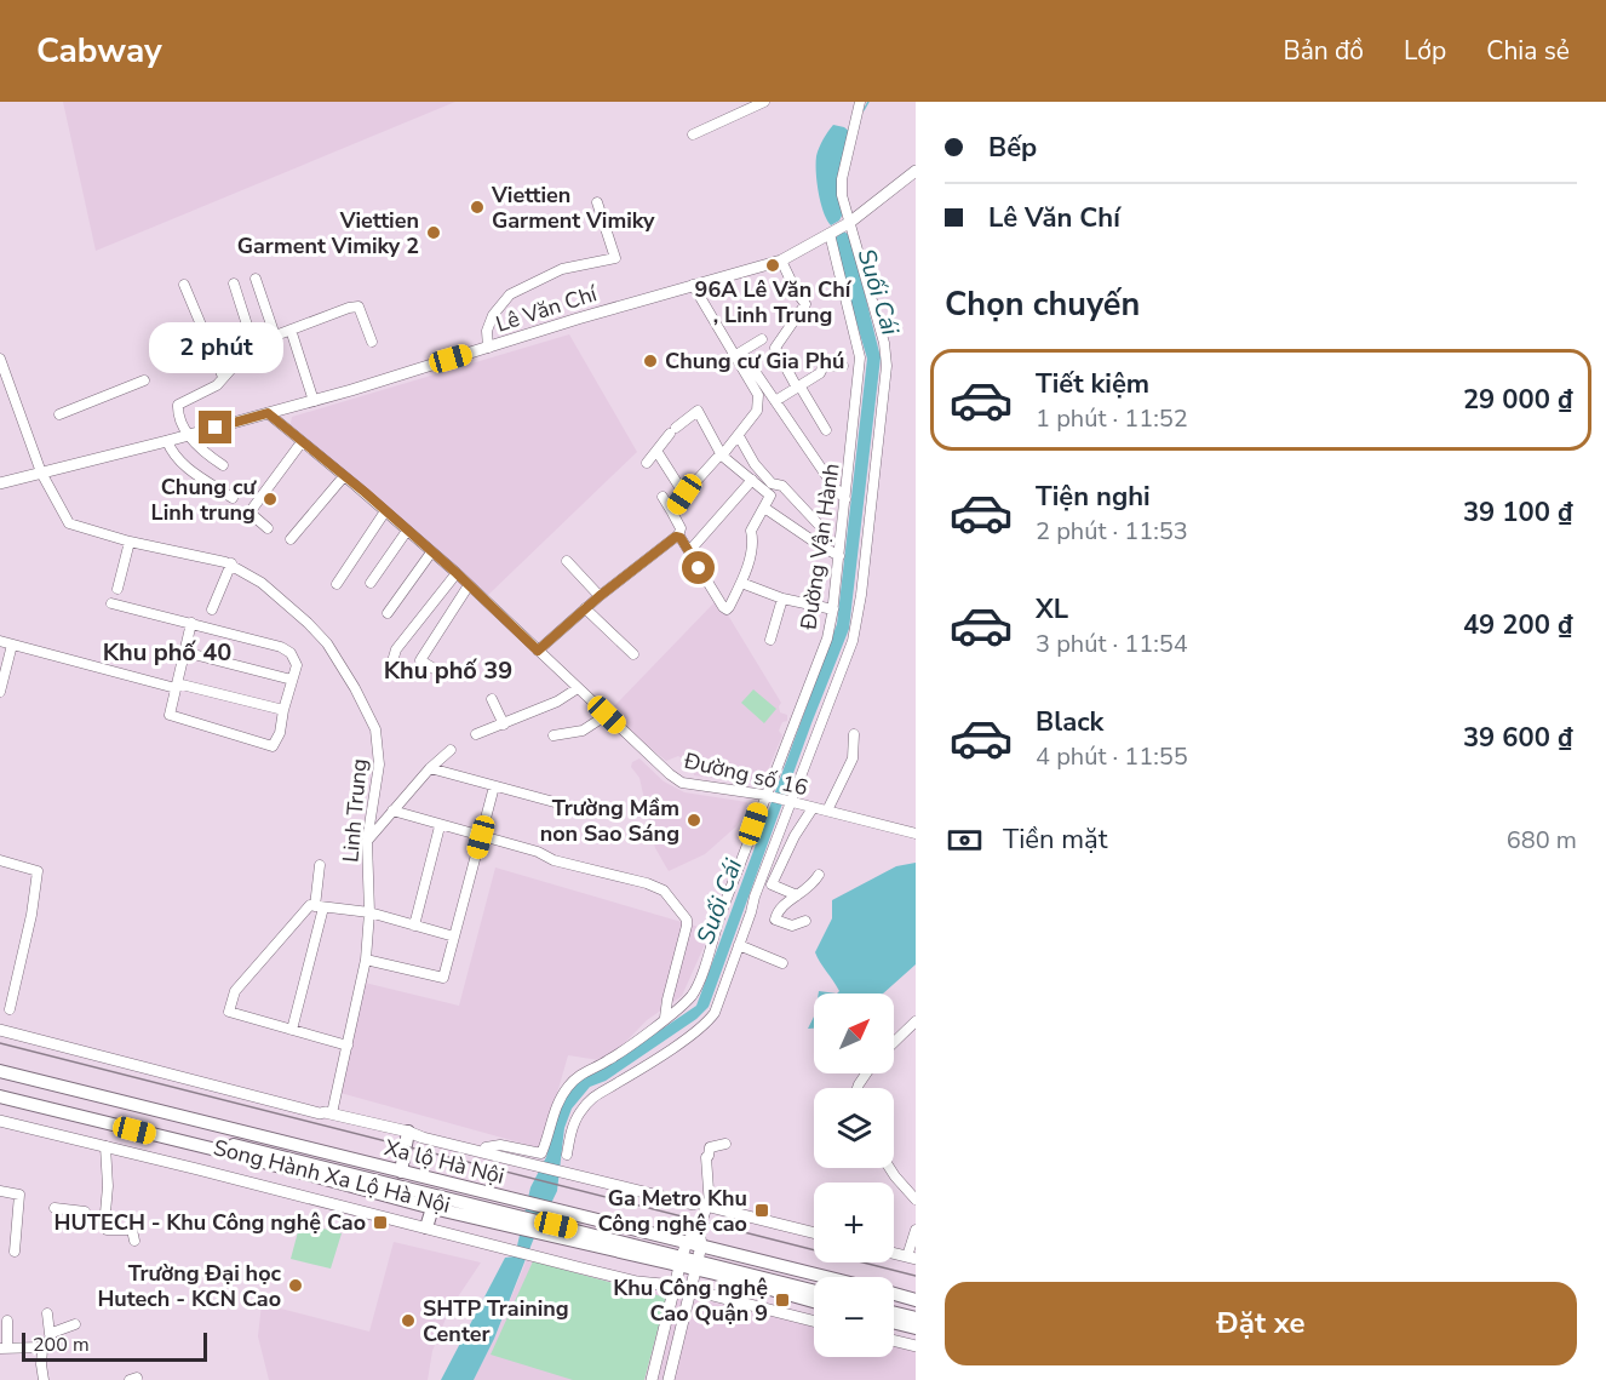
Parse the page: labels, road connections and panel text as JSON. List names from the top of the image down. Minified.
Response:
{"streets":{"highway":["Xa lộ Hà Nội"],"main road":["Lê Văn Chí","Song Hành Xa Lộ Hà Nội"],"street":["Đường Vận Hành","Đường số 16","Linh Trung"]},"crossings":[["Lê Văn Chí","Đường Vận Hành"],["Lê Văn Chí","Đường số 16"],["Lê Văn Chí","Linh Trung"],["Đường Vận Hành","Đường số 16"],["Xa lộ Hà Nội","Song Hành Xa Lộ Hà Nội"]],"districts":["Khu phố 40","Khu phố 39"],"water":["Suối Cái"],"places":{"other":["Viettien Garment Vimiky","Viettien Garment Vimiky 2","96A Lê Văn Chí , Linh Trung","Chung cư Gia Phú","Chung cư Linh trung","Trường Mầm non Sao Sáng","Trường Đại học Hutech - KCN Cao","SHTP Training Center"],"transit":["Ga Metro Khu Công nghệ cao","HUTECH - Khu Công nghệ Cao","Khu Công nghệ Cao Quận 9"]},"scale_bar":"200 m","north":"top right","page":{"header":"Cabway","nav":["Bản đồ","Lớp","Chia sẻ"],"banner":["Bếp","Lê Văn Chí"],"heading":"Chọn chuyến","bubble":"2 phút","list":[{"name":"Tiết kiệm","note":"1 phút · 11:52","value":"29 000 ₫"},{"name":"Tiện nghi","note":"2 phút · 11:53","value":"39 100 ₫"},{"name":"XL","note":"3 phút · 11:54","value":"49 200 ₫"},{"name":"Black","note":"4 phút · 11:55","value":"39 600 ₫"}],"pay":["Tiền mặt","680 m"],"map_buttons":["+","−"],"buttons":"Đặt xe","scale":"200 m"}}
